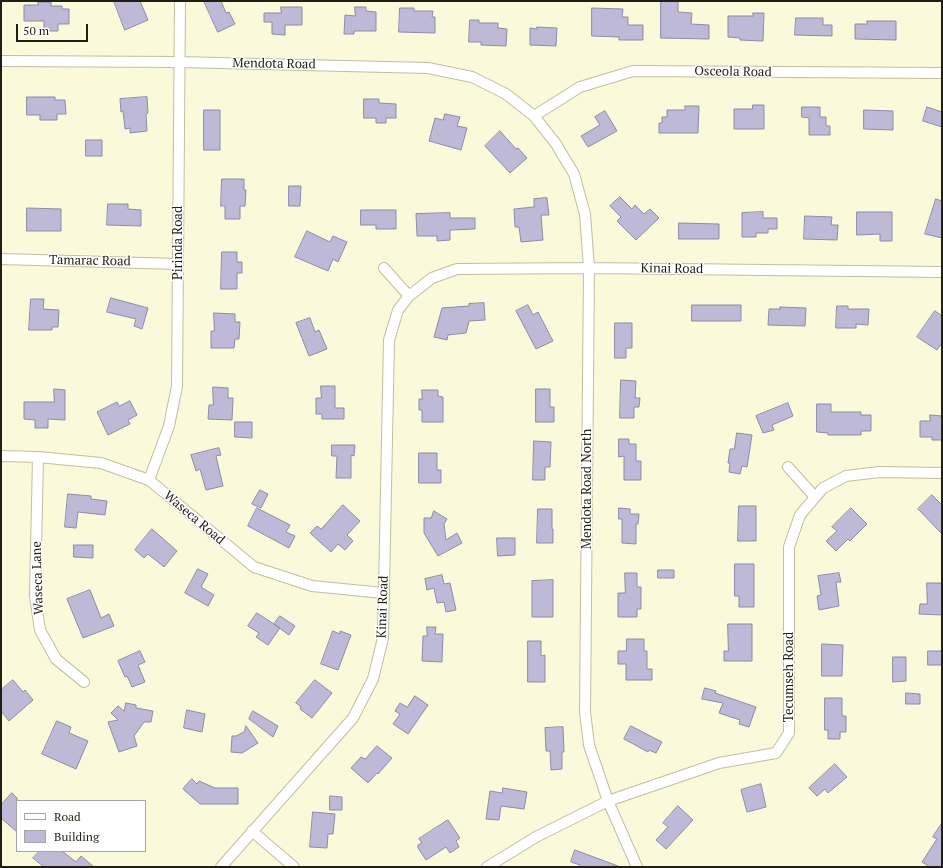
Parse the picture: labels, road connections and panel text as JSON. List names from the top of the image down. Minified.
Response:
{"streets":{"street":["Mendota Road","Osceola Road","Pirinda Road","Tamarac Road","Kinai Road","Mendota Road North","Waseca Road","Waseca Lane","Tecumseh Road"]},"crossings":[["Mendota Road","Osceola Road"],["Mendota Road","Pirinda Road"],["Mendota Road","Mendota Road North"],["Osceola Road","Mendota Road North"],["Pirinda Road","Tamarac Road"],["Pirinda Road","Waseca Road"],["Kinai Road","Mendota Road North"],["Kinai Road","Waseca Road"],["Mendota Road North","Tecumseh Road"],["Waseca Road","Waseca Lane"]],"legend":["Road","Building"],"scale_bar":"50 m"}
